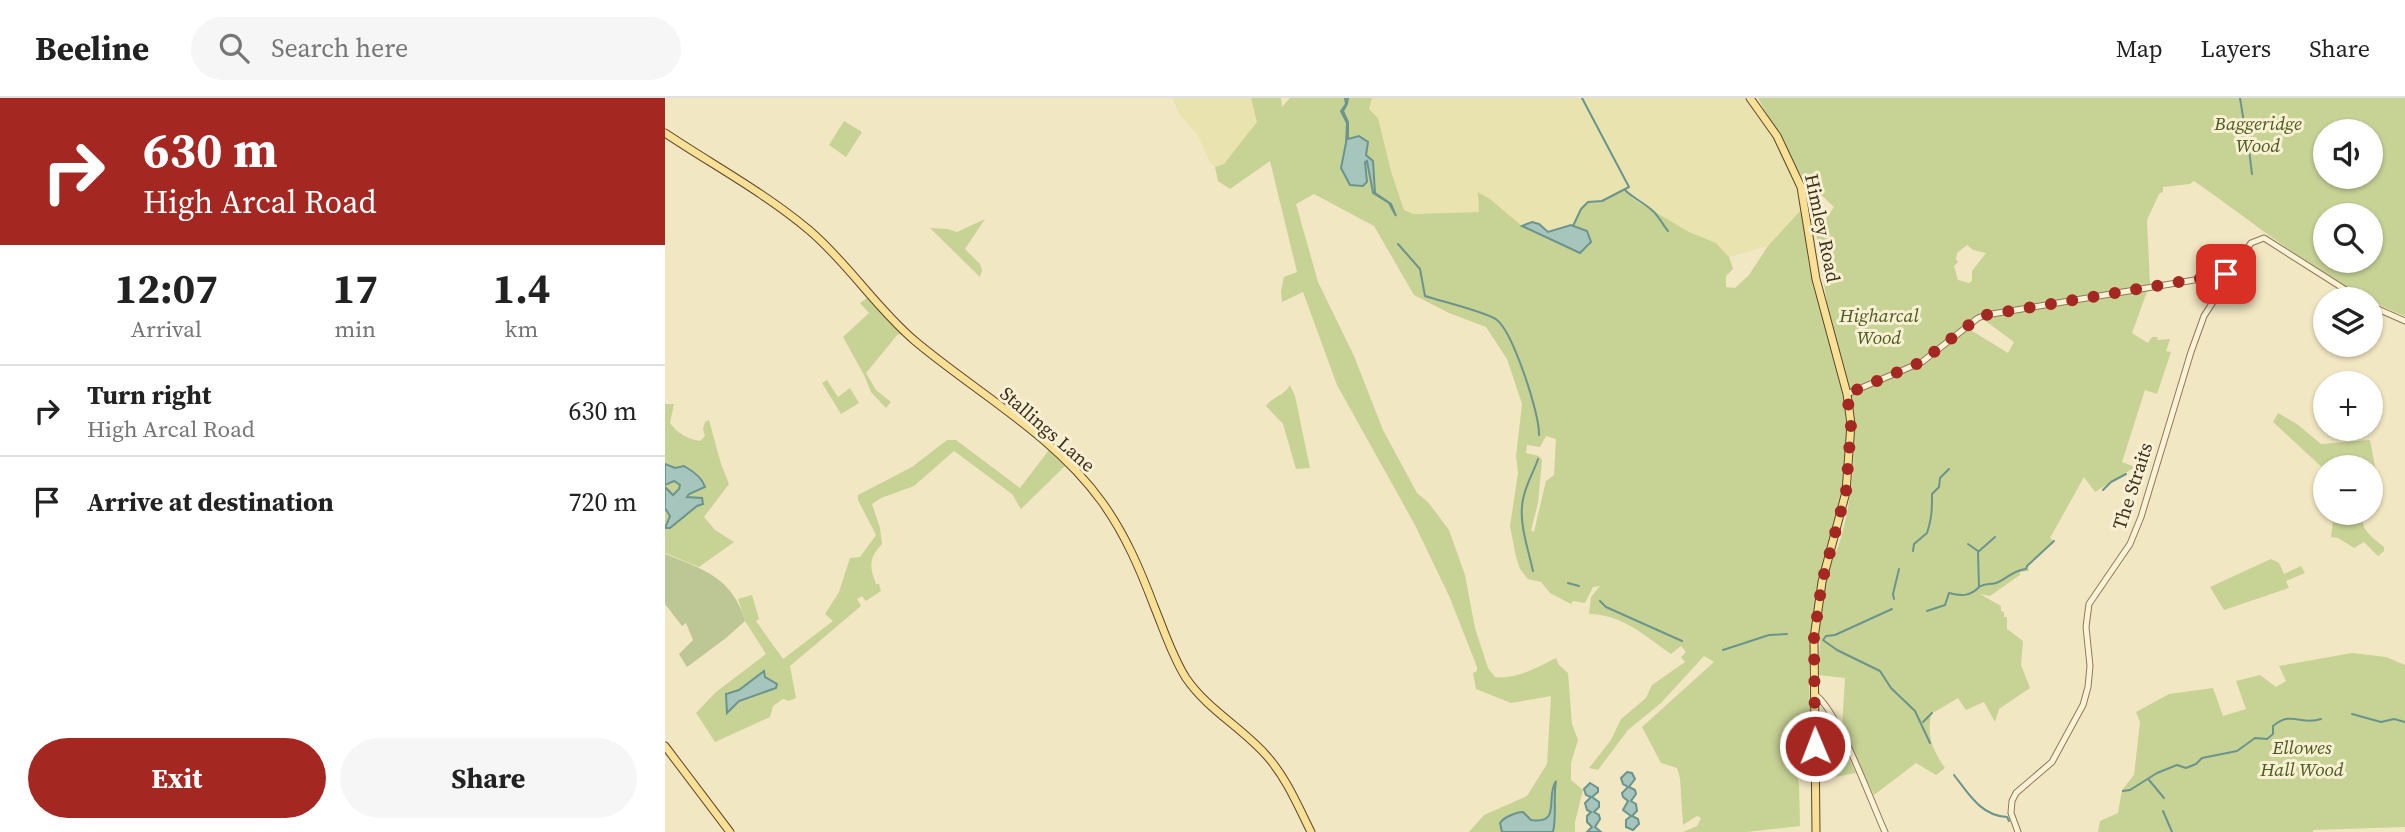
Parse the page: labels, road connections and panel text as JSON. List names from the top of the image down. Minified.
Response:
{"streets":{"main road":["Himley Road","Stallings Lane"],"street":["The Straits"]},"parks":["Baggeridge Wood","Higharcal Wood","Ellowes Hall Wood"],"page":{"header":"Beeline","search":"Search here","nav":["Map","Layers","Share"],"turn":["630 m","High Arcal Road"],"map_buttons":["+","−"],"eta":["12:07","Arrival","17","min","1.4","km"],"list":[{"name":"Turn right","note":"High Arcal Road","value":"630 m"},{"name":"Arrive at destination","value":"720 m"}],"buttons":["Exit","Share"]}}
